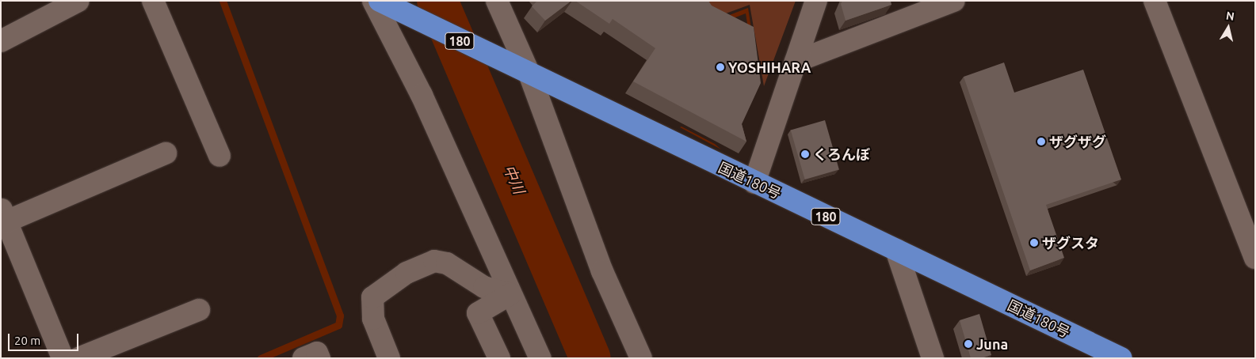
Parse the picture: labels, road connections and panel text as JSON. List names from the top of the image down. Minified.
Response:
{"streets":{"highway":["180","国道180号"]},"water":["中川"],"places":["YOSHIHARA","ザグザグ","くろんぼ","ザグスタ","Juna"],"scale_bar":"20 m","north":"top"}
